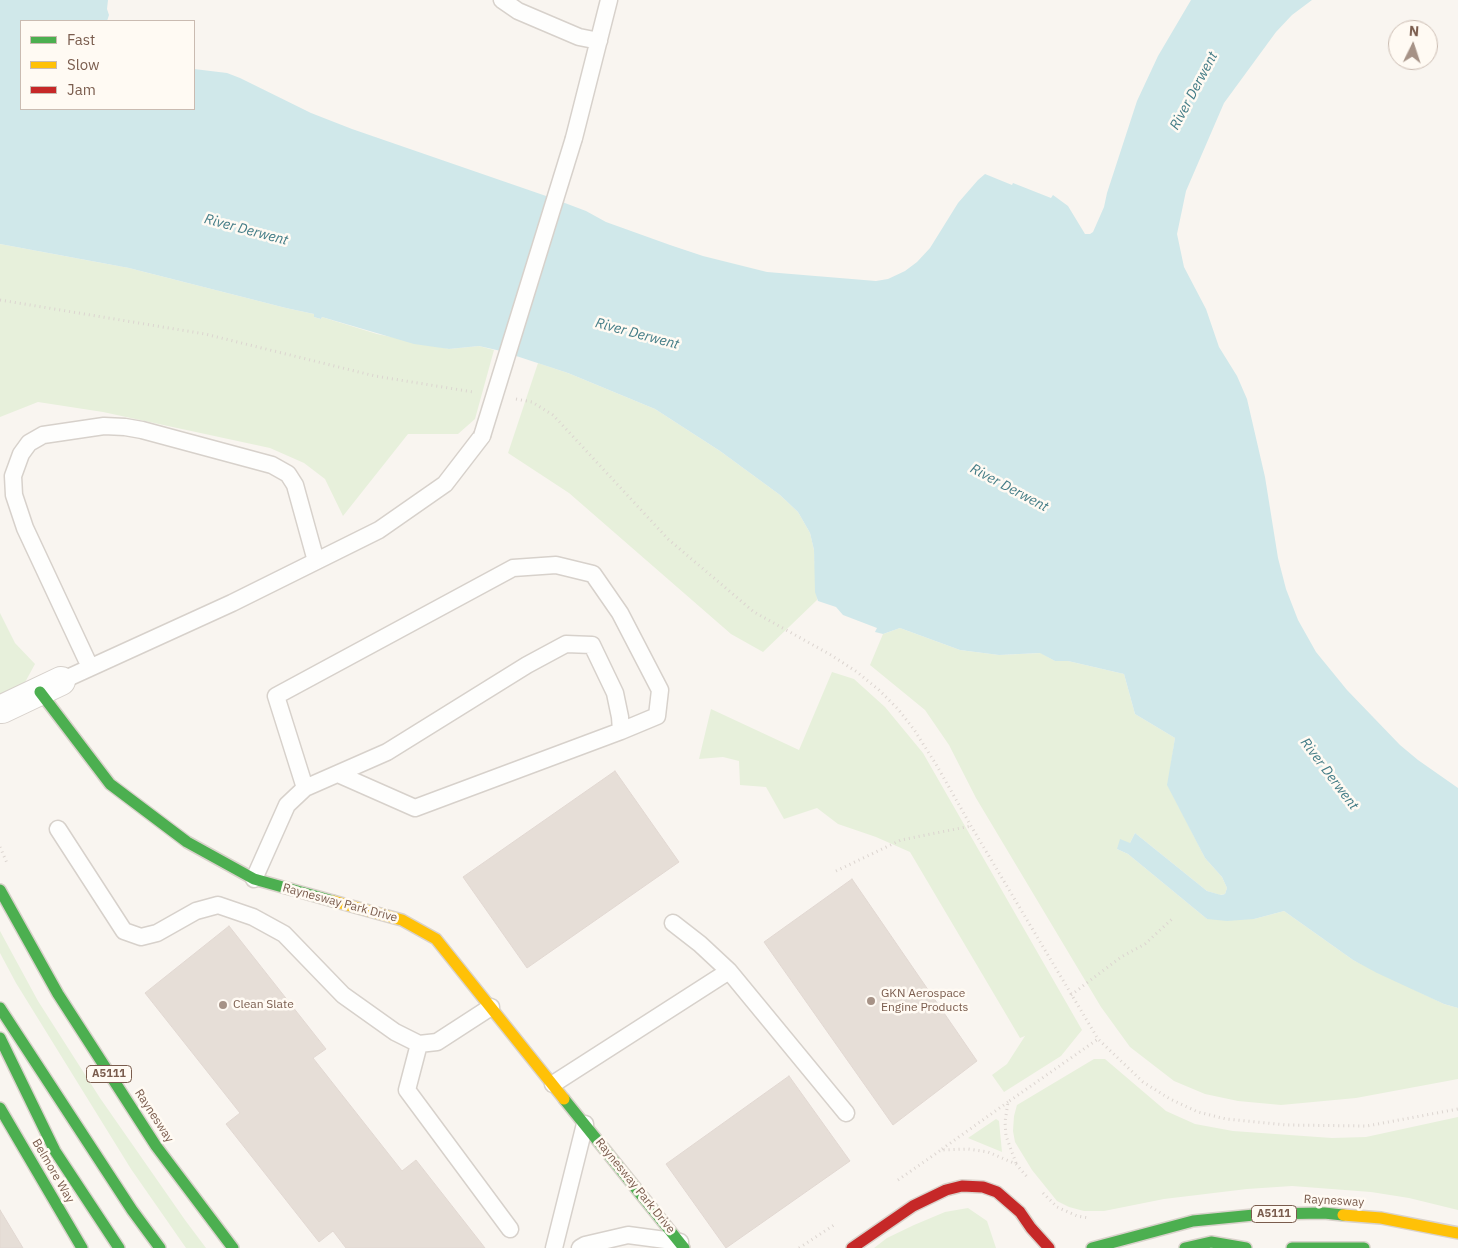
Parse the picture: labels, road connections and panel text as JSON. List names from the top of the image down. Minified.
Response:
{"streets":{"main road":["Raynesway Park Drive","A5111","Raynesway","Belmore Way"]},"water":["River Derwent"],"places":["GKN Aerospace Engine Products","Clean Slate"],"legend":["Fast","Slow","Jam"],"north":"top"}
